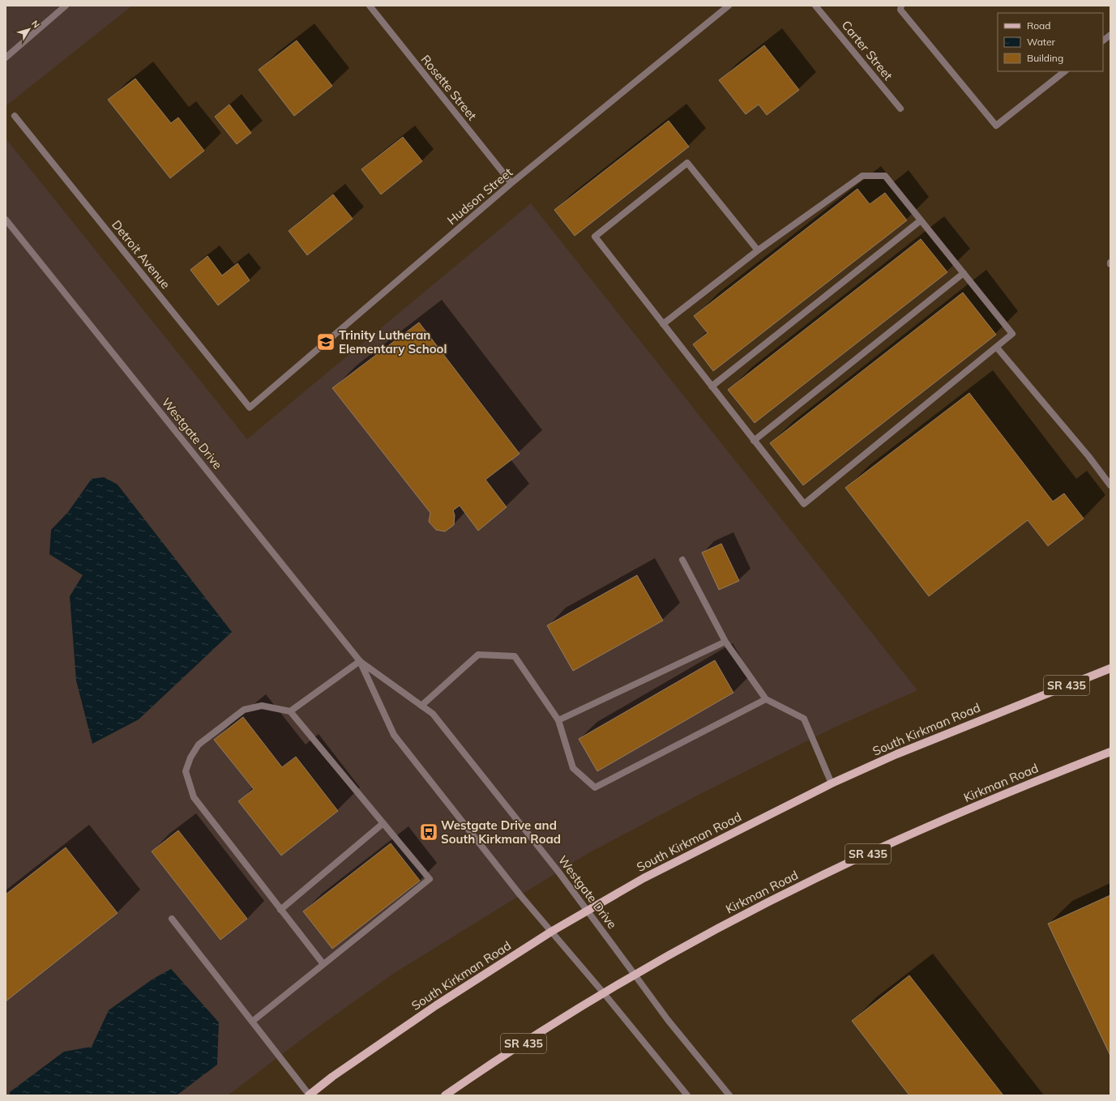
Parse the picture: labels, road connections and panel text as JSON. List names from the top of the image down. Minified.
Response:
{"streets":{"main road":["SR 435","South Kirkman Road","Kirkman Road"],"street":["Carter Street","Rosette Street","Hudson Street","Detroit Avenue","Westgate Drive"]},"crossings":[["Rosette Street","Hudson Street"],["Hudson Street","Detroit Avenue"],["Westgate Drive","South Kirkman Road"],["Westgate Drive","Kirkman Road"]],"places":{"school or university":["Trinity Lutheran Elementary School"],"bus stop":["Westgate Drive and South Kirkman Road"]},"legend":["Road","Water","Building"],"north":"top right"}
